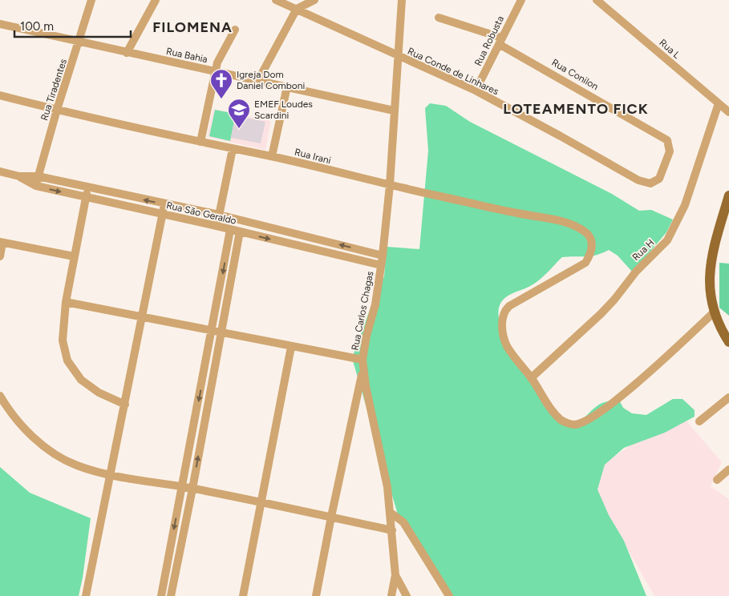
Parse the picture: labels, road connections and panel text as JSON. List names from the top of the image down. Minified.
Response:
{"streets":{"street":["Rua Robusta","Rua L","Rua Bahia","Rua Conde de Linhares","Rua Conilon","Rua Tiradentes","Rua Irani","Rua São Geraldo","Rua H","Rua Carlos Chagas"]},"crossings":[["Rua Robusta","Rua Conde de Linhares"],["Rua Robusta","Rua Conilon"],["Rua L","Rua H"],["Rua Bahia","Rua Tiradentes"],["Rua Bahia","Rua Carlos Chagas"],["Rua Conde de Linhares","Rua Conilon"],["Rua Conde de Linhares","Rua Carlos Chagas"],["Rua Tiradentes","Rua Irani"],["Rua Tiradentes","Rua São Geraldo"],["Rua Irani","Rua H"],["Rua Irani","Rua Carlos Chagas"],["Rua São Geraldo","Rua Carlos Chagas"]],"districts":["FILOMENA","LOTEAMENTO FICK"],"places":{"church":["Igreja Dom Daniel Comboni"],"school or university":["EMEF Loudes Scardini"]},"scale_bar":"100 m"}
